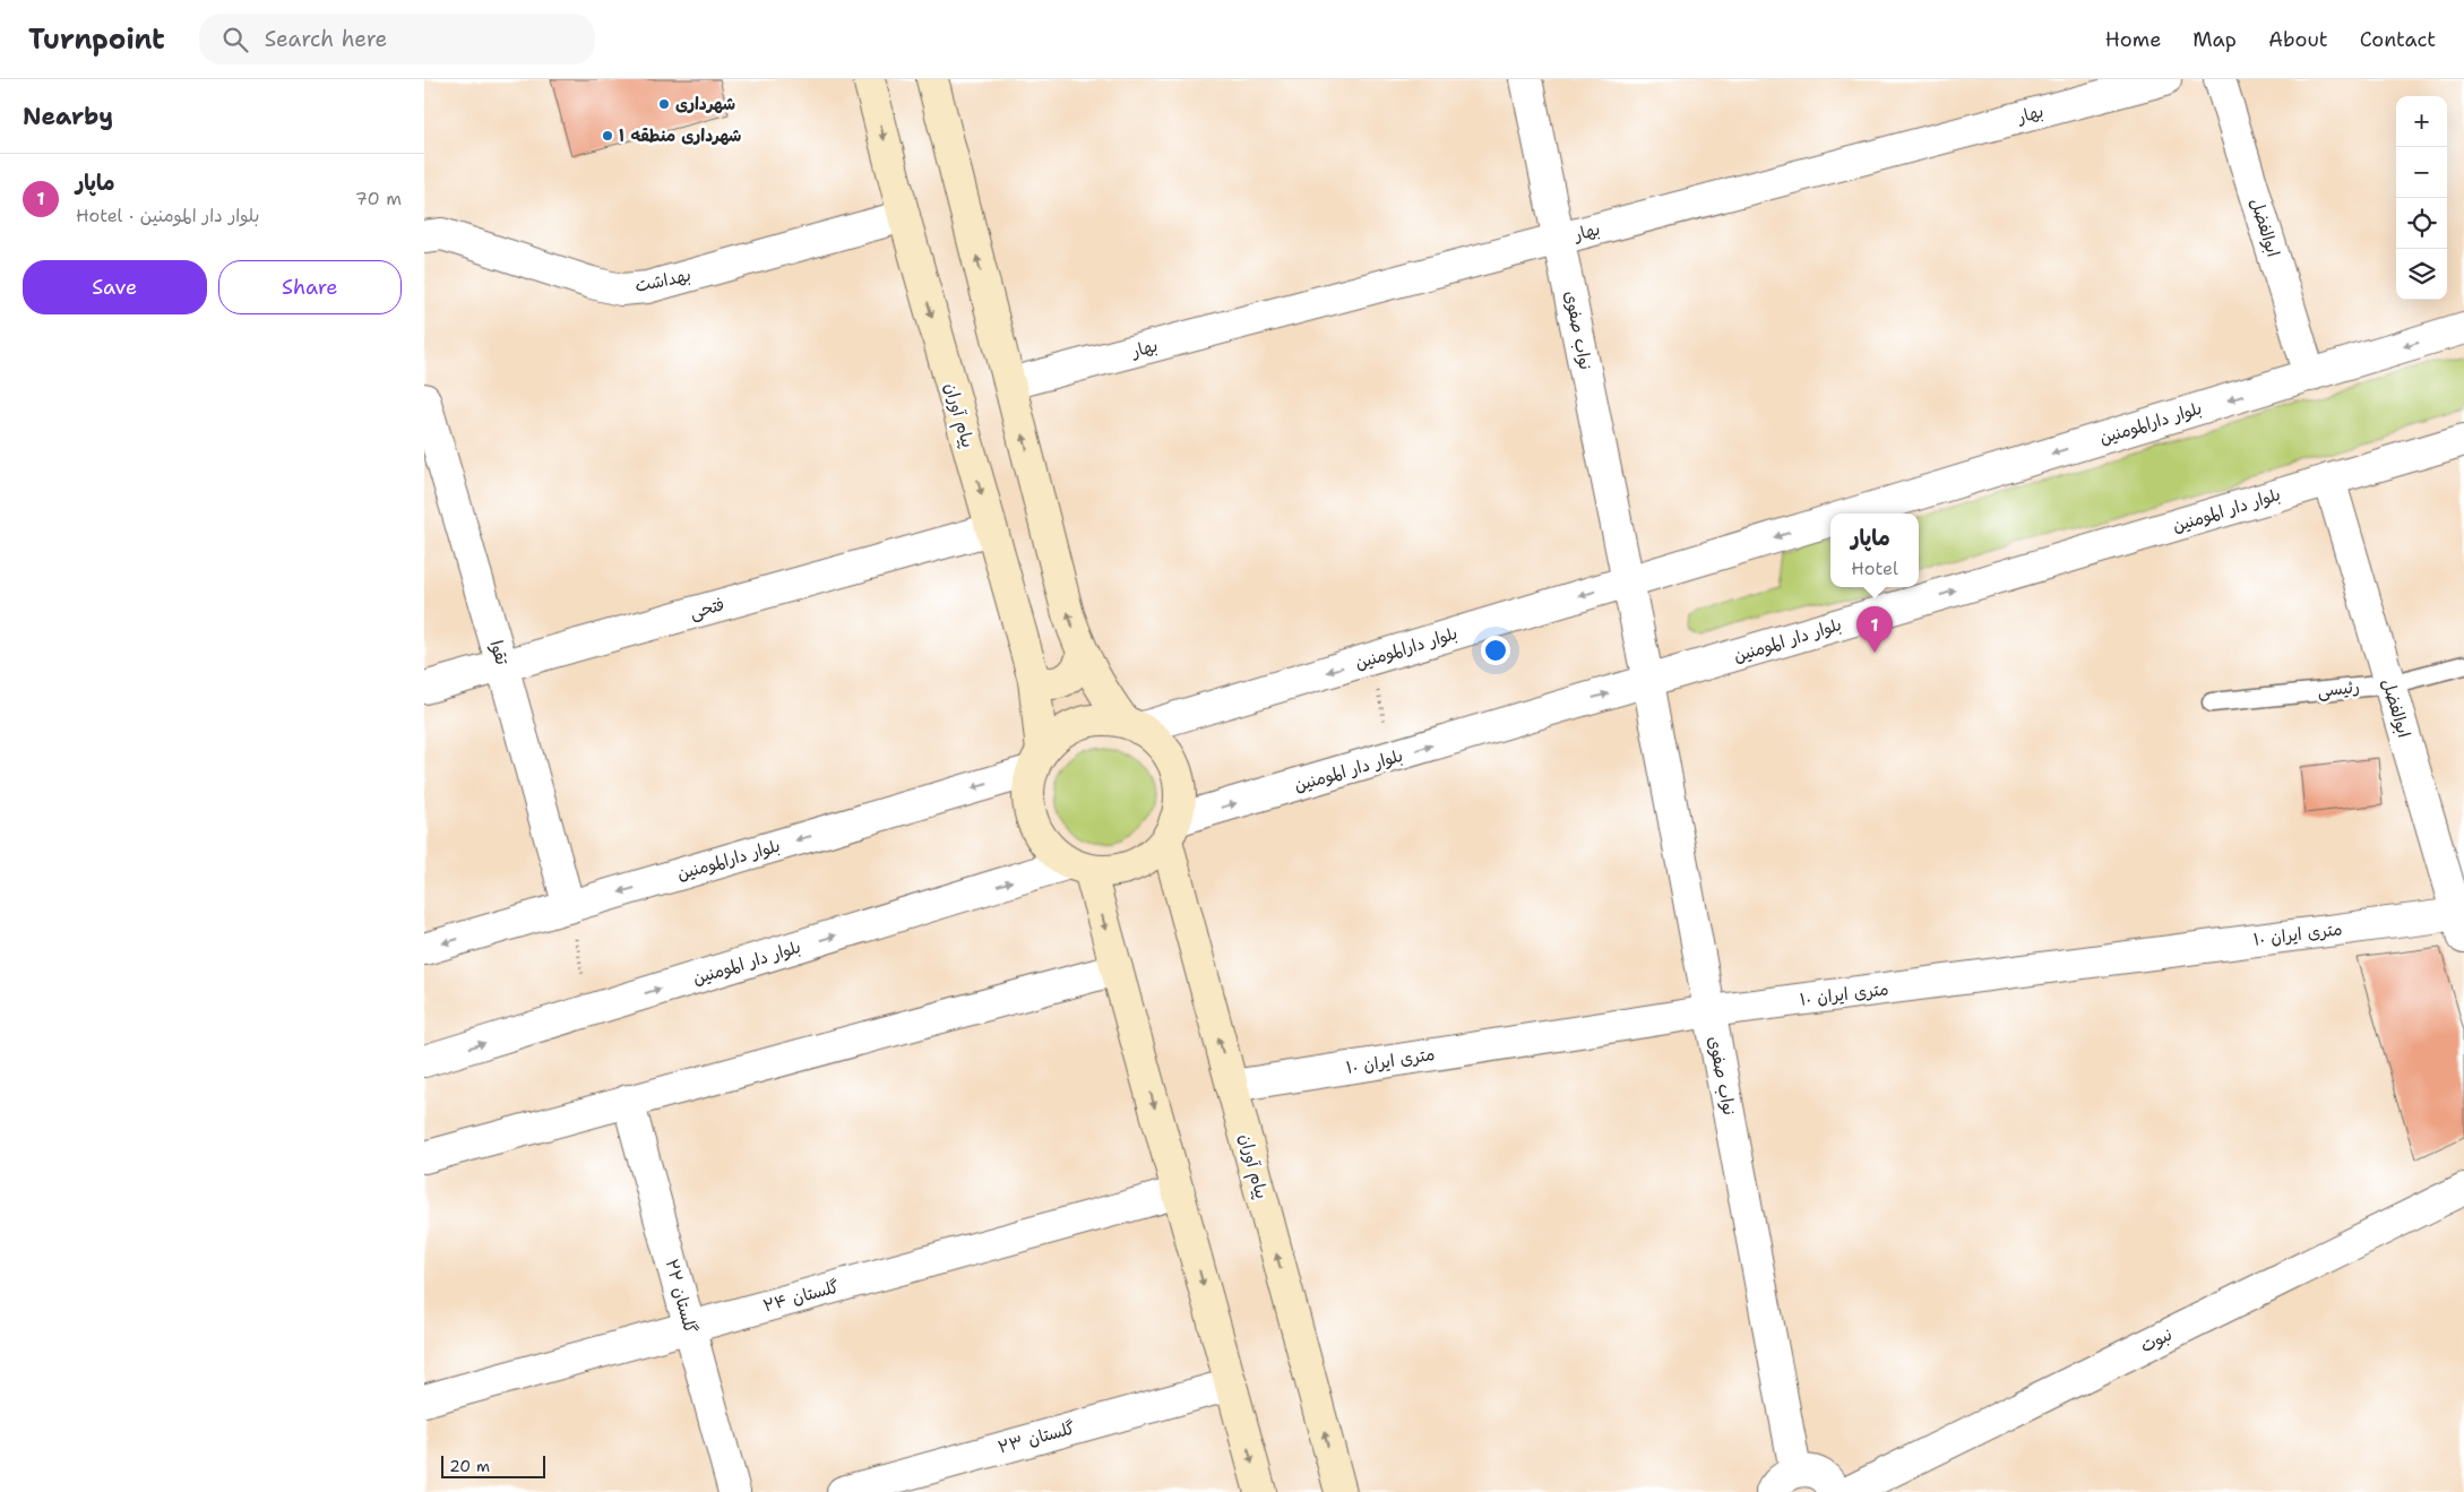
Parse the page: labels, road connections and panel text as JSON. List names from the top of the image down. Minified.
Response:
{"streets":{"main road":["پیام آوران"],"street":["بهار","ابوالفضل","بهداشت","نواب صفوی","بلوار دارالمومنین","بلوار دار المومنین","فتحی","تقوا","۱۰ متری ایران","گلستان ۲۲","گلستان ۲۴","نبوت","گلستان ۲۳"],"lane":["رئیسی"]},"crossings":[["بهار","نواب صفوی"],["ابوالفضل","بلوار دارالمومنین"],["ابوالفضل","بلوار دار المومنین"],["ابوالفضل","رئیسی"],["ابوالفضل","۱۰ متری ایران"],["بهداشت","پیام آوران"],["نواب صفوی","بلوار دارالمومنین"],["نواب صفوی","بلوار دار المومنین"],["نواب صفوی","۱۰ متری ایران"],["پیام آوران","بلوار دارالمومنین"],["پیام آوران","بلوار دار المومنین"],["پیام آوران","فتحی"],["پیام آوران","۱۰ متری ایران"],["بلوار دارالمومنین","بلوار دار المومنین"],["بلوار دارالمومنین","تقوا"],["فتحی","تقوا"],["گلستان ۲۲","گلستان ۲۴"]],"places":["شهرداری","شهرداری منطقه ۱"],"scale_bar":"20 m","page":{"header":"Turnpoint","search":"Search here","nav":["Home","Map","About","Contact"],"heading":"Nearby","map_buttons":["+","−"],"list":[{"mark":"1","name":"ماپار","note":"Hotel · بلوار دار المومنین","value":"70 m"}],"buttons":["Save","Share"],"popup":["ماپار","Hotel"],"pins":"1","scale":"20 m"}}
